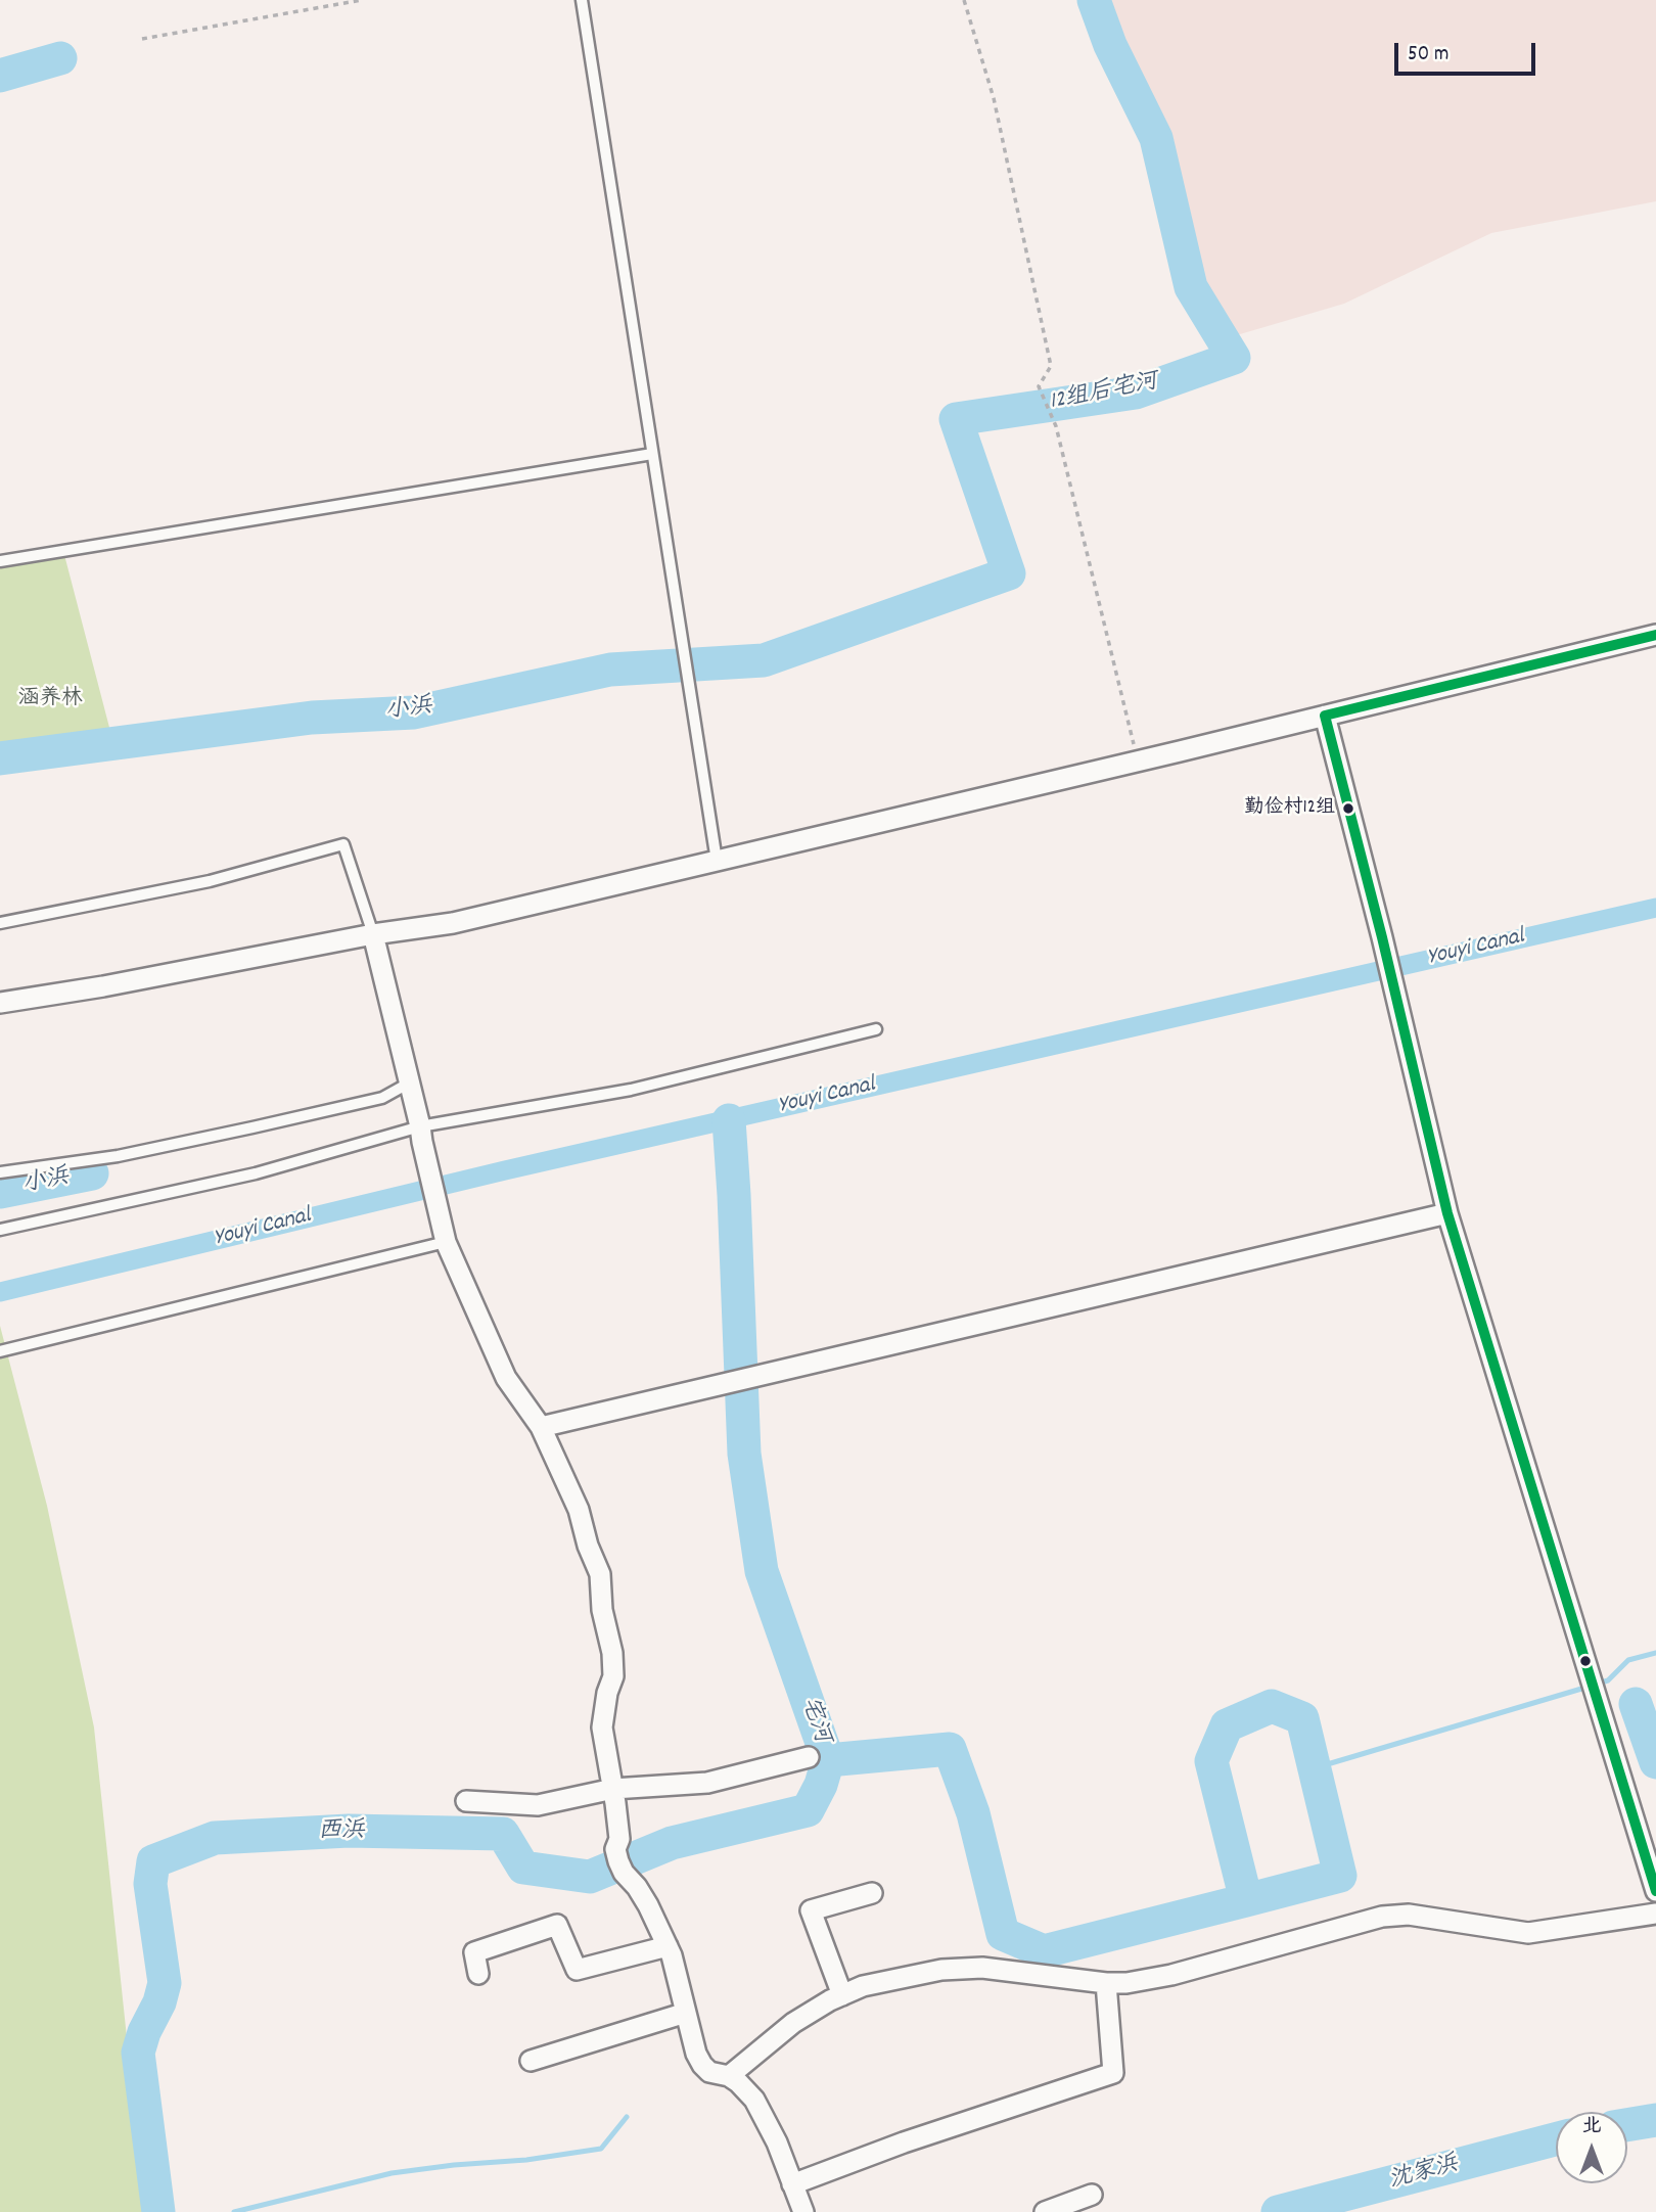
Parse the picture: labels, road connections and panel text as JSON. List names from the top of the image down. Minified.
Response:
{"water":["12组后宅河","小浜","Youyi Canal","宅河","西浜","沈家浜"],"parks":["涵养林"],"places":["勤俭村12组"],"scale_bar":"50 m","north":"top"}
